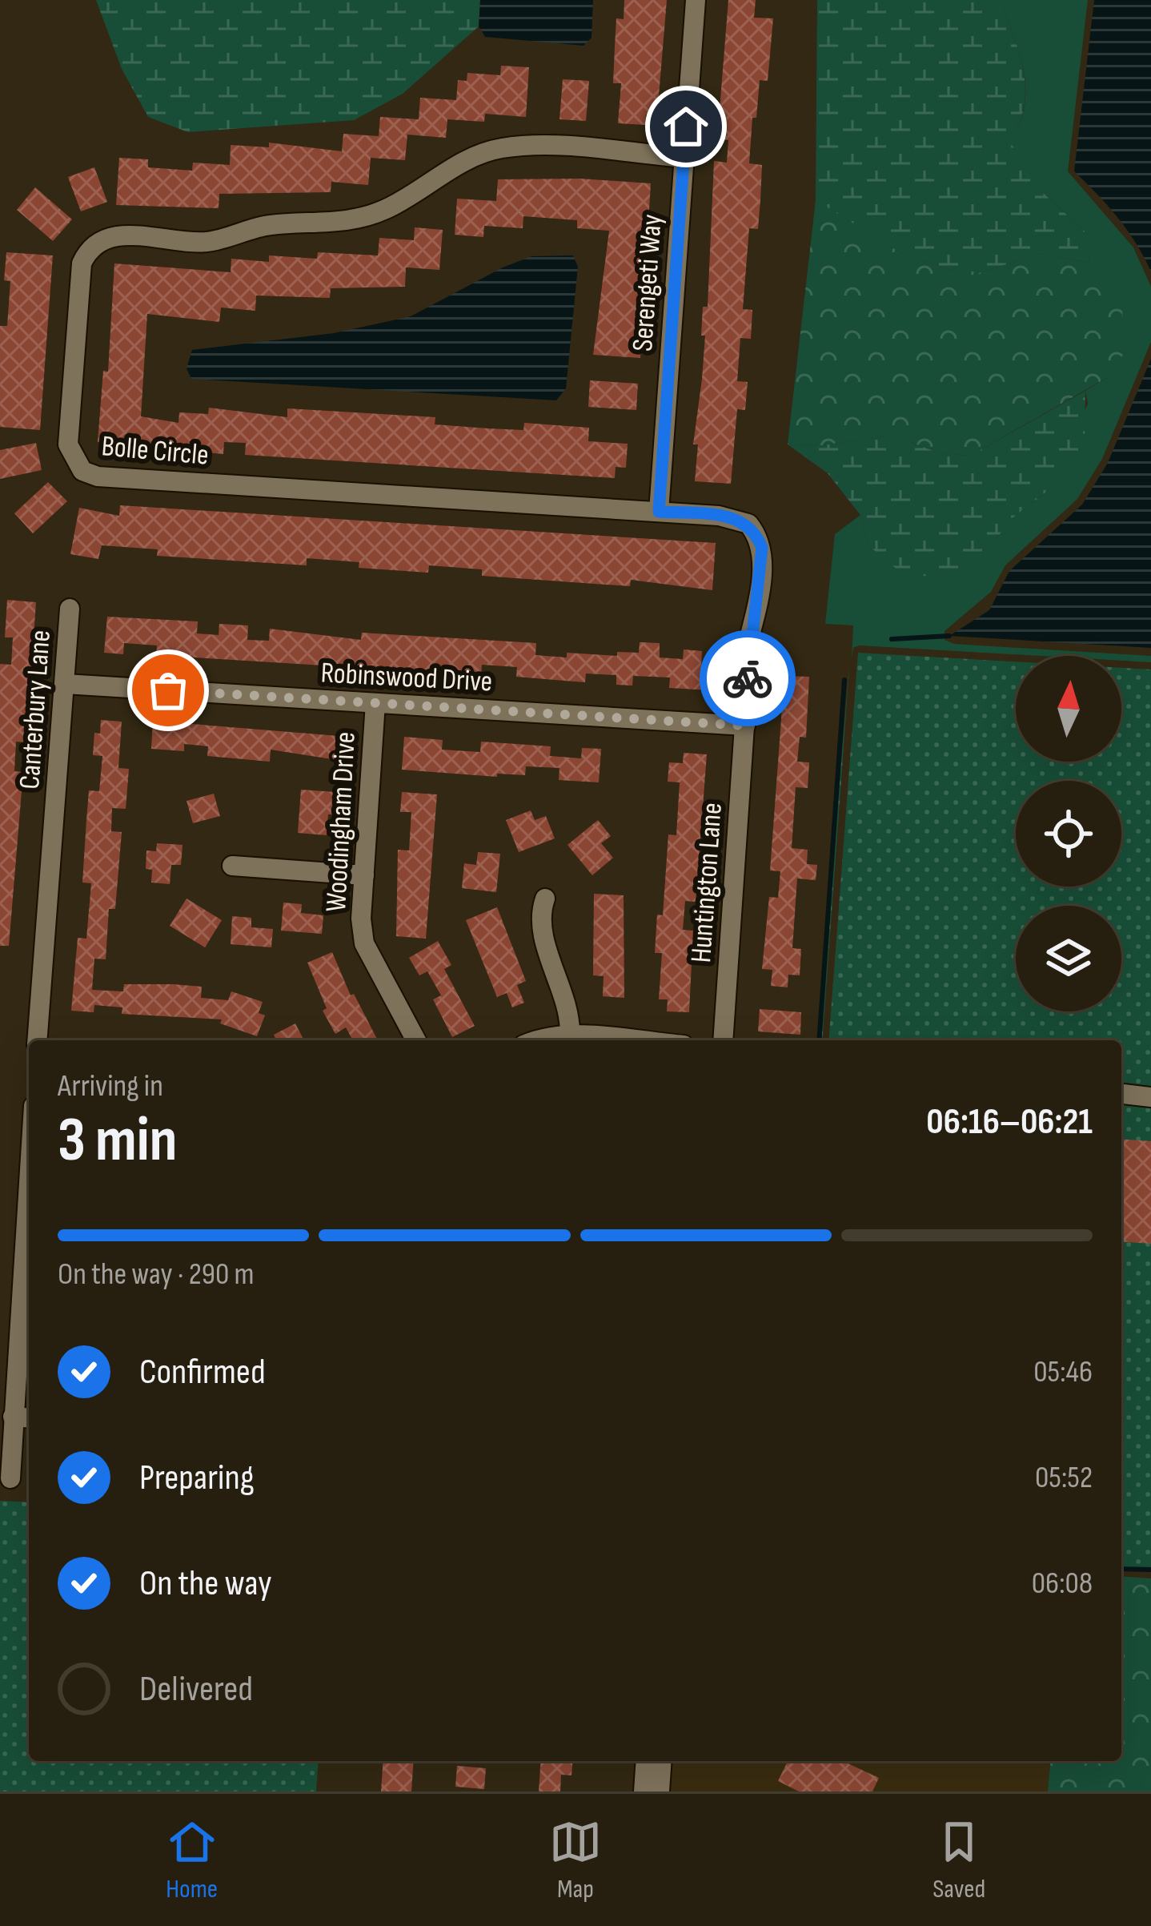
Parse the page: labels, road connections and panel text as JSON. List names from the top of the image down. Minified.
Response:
{"streets":{"street":["Serengeti Way","Bolle Circle","Robinswood Drive","Canterbury Lane","Woodingham Drive","Huntington Lane"]},"crossings":[["Serengeti Way","Bolle Circle"],["Bolle Circle","Robinswood Drive"],["Bolle Circle","Huntington Lane"],["Robinswood Drive","Canterbury Lane"],["Robinswood Drive","Woodingham Drive"],["Robinswood Drive","Huntington Lane"]],"north":"top","page":{"heading":["3 min","Arriving in","06:16–06:21"],"bar":"On the way · 290 m","list":[["Confirmed","05:46"],["Preparing","05:52"],["On the way","06:08"],"Delivered"],"tabs":["Home","Map","Saved"]}}
